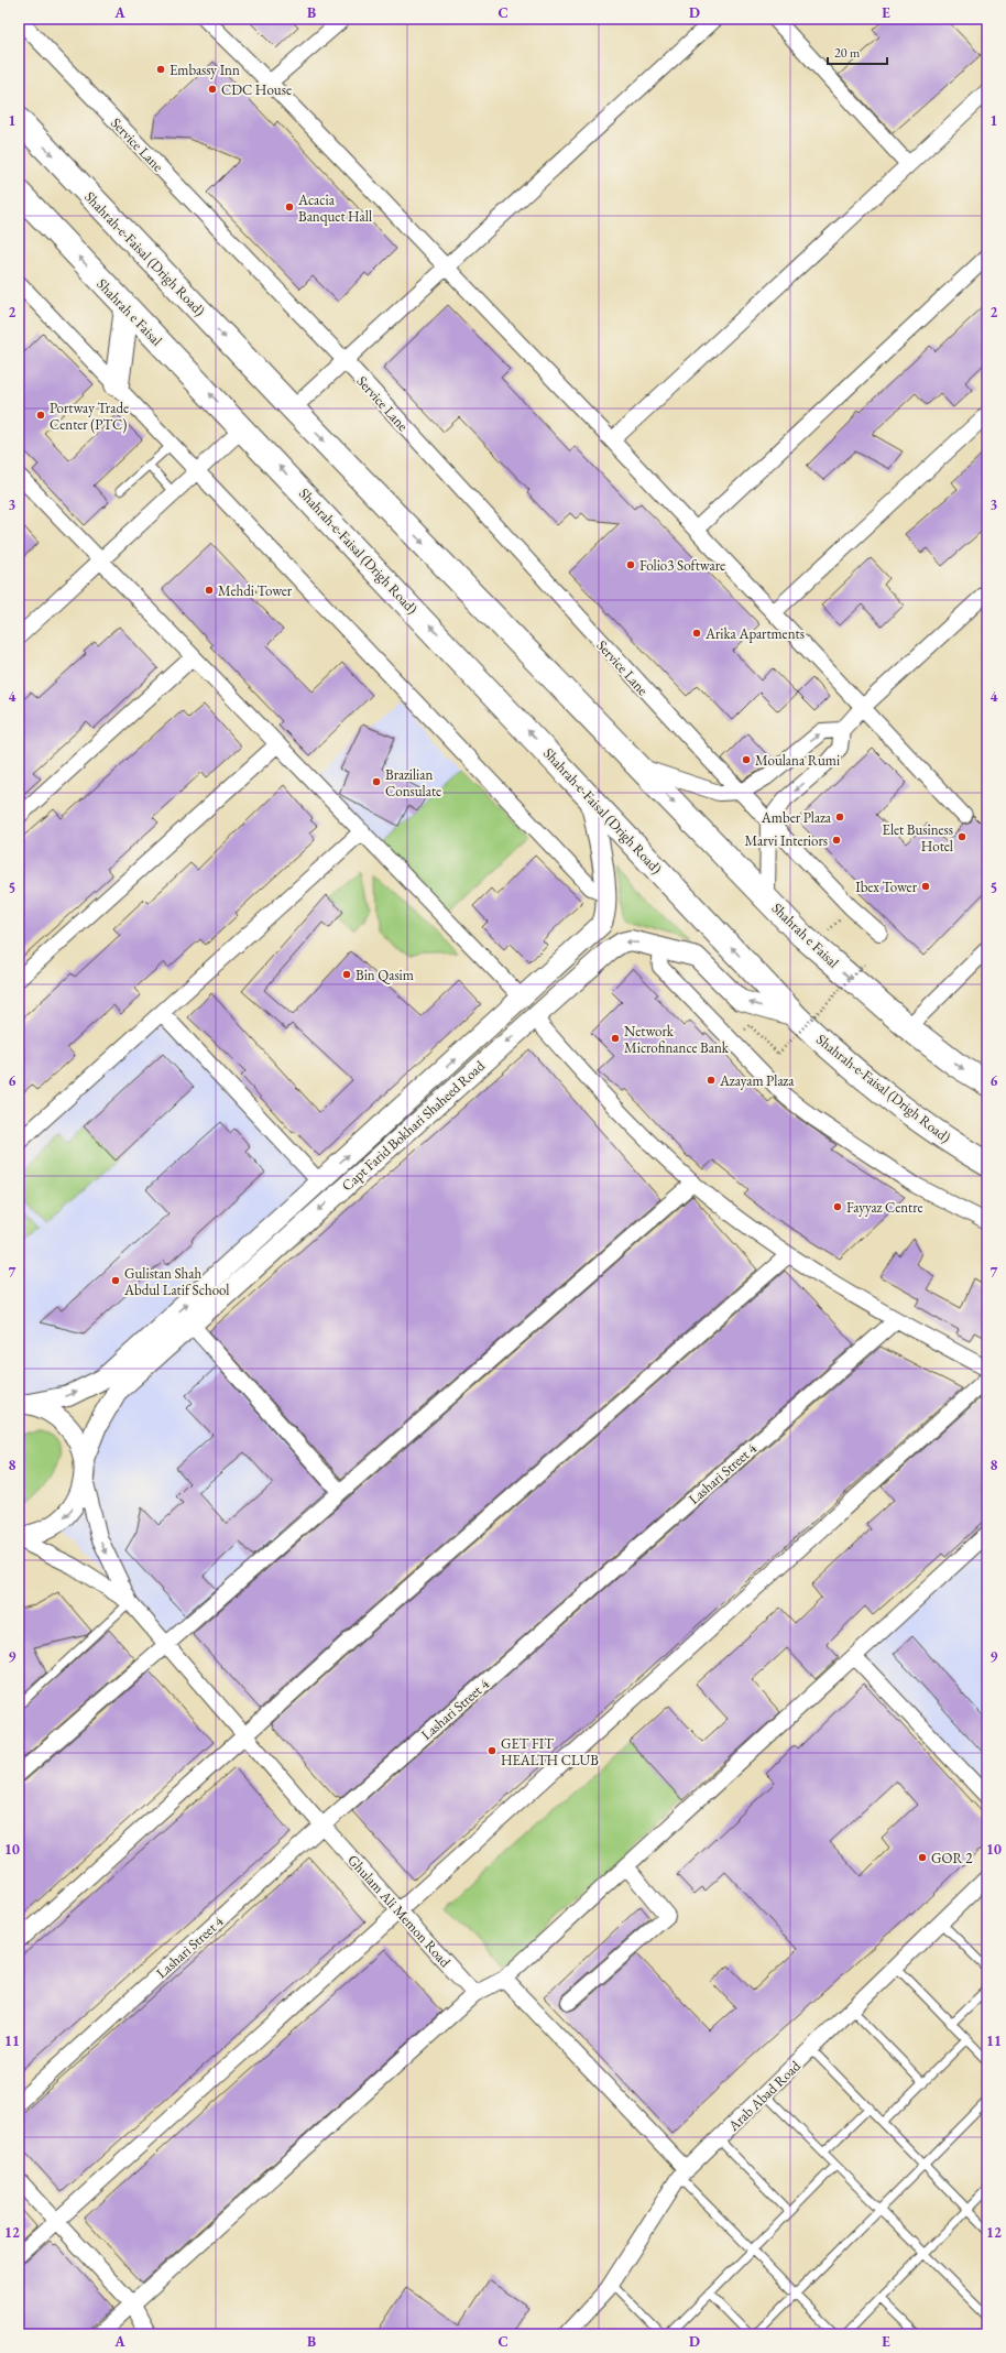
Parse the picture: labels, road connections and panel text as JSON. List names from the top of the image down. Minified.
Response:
{"streets":{"highway":["Shahrah-e-Faisal (Drigh Road)","Shahrah e Faisal"],"street":["Service Lane","Capt Farid Bokhari Shaheed Road","Lashari Street 4","Ghulam Ali Memon Road","Arab Abad Road"]},"crossings":[["Shahrah-e-Faisal (Drigh Road)","Shahrah e Faisal"],["Shahrah-e-Faisal (Drigh Road)","Capt Farid Bokhari Shaheed Road"],["Lashari Street 4","Ghulam Ali Memon Road"]],"places":["Embassy Inn","CDC House","Acacia Banquet Hall","Portway Trade Center (PTC)","Folio3 Software","Mehdi Tower","Arika Apartments","Moulana Rumi","Brazilian Consulate","Amber Plaza","Elet Business Hotel","Marvi Interiors","Ibex Tower","Bin Qasim","Network Microfinance Bank","Azayam Plaza","Fayyaz Centre","Gulistan Shah Abdul Latif School","GET FIT HEALTH CLUB","GOR 2"],"scale_bar":"20 m","grid":{"columns":["A","B","C","D","E"],"rows":["1","2","3","4","5","6","7","8","9","10","11","12"]}}
